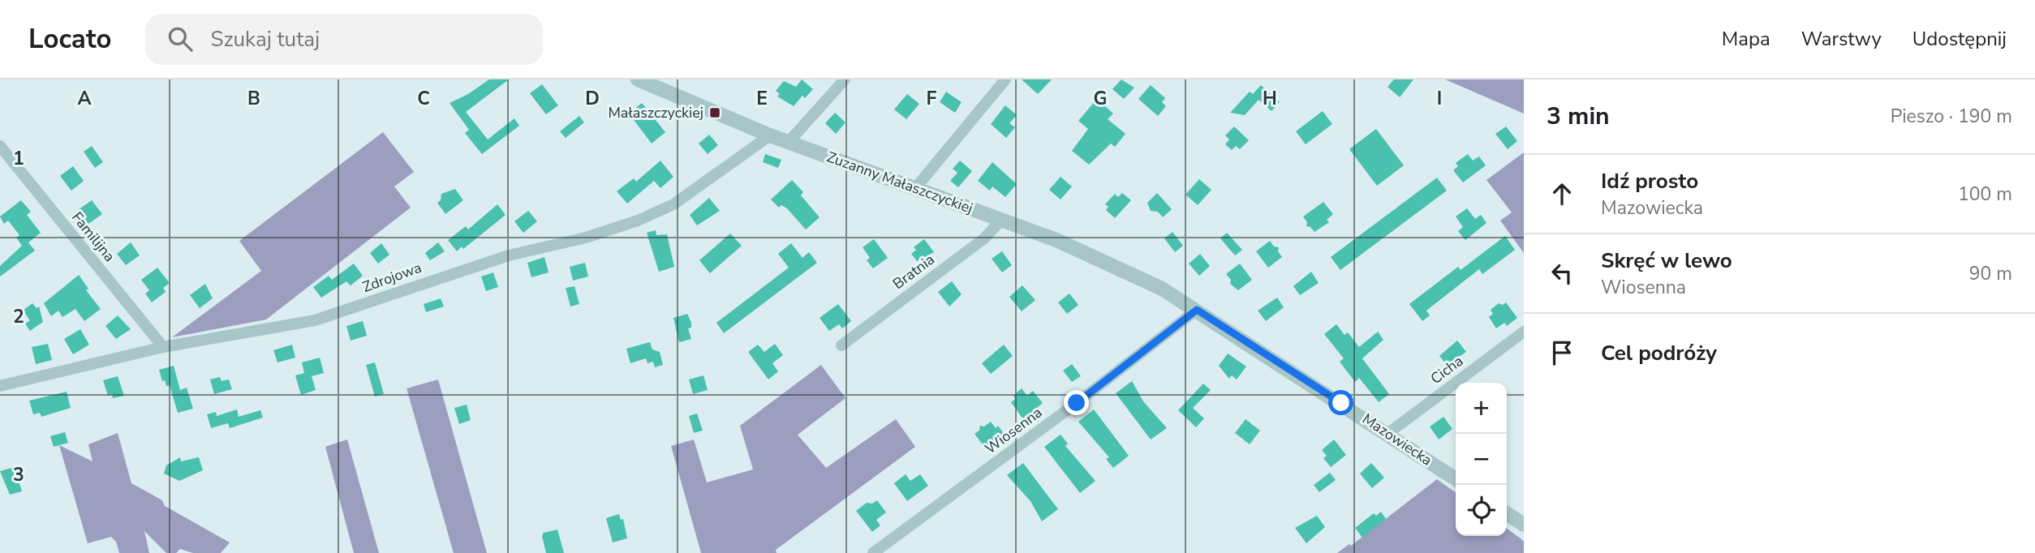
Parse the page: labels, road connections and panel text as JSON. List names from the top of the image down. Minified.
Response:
{"streets":{"street":["Zuzanny Małaszczyckiej","Familijna","Bratnia","Zdrojowa","Cicha","Wiosenna","Mazowiecka"]},"crossings":[["Zuzanny Małaszczyckiej","Bratnia"],["Zuzanny Małaszczyckiej","Zdrojowa"],["Zuzanny Małaszczyckiej","Mazowiecka"],["Familijna","Zdrojowa"],["Cicha","Mazowiecka"],["Wiosenna","Mazowiecka"]],"places":{"transit":["Małaszczyckiej"]},"page":{"header":"Locato","search":"Szukaj tutaj","nav":["Mapa","Warstwy","Udostępnij"],"heading":["3 min","Pieszo · 190 m"],"list":[["Idź prosto","Mazowiecka","100 m"],["Skręć w lewo","Wiosenna","90 m"],"Cel podróży"],"map_buttons":["+","−"]},"grid":{"columns":["A","B","C","D","E","F","G","H","I"],"rows":["1","2","3"]}}
